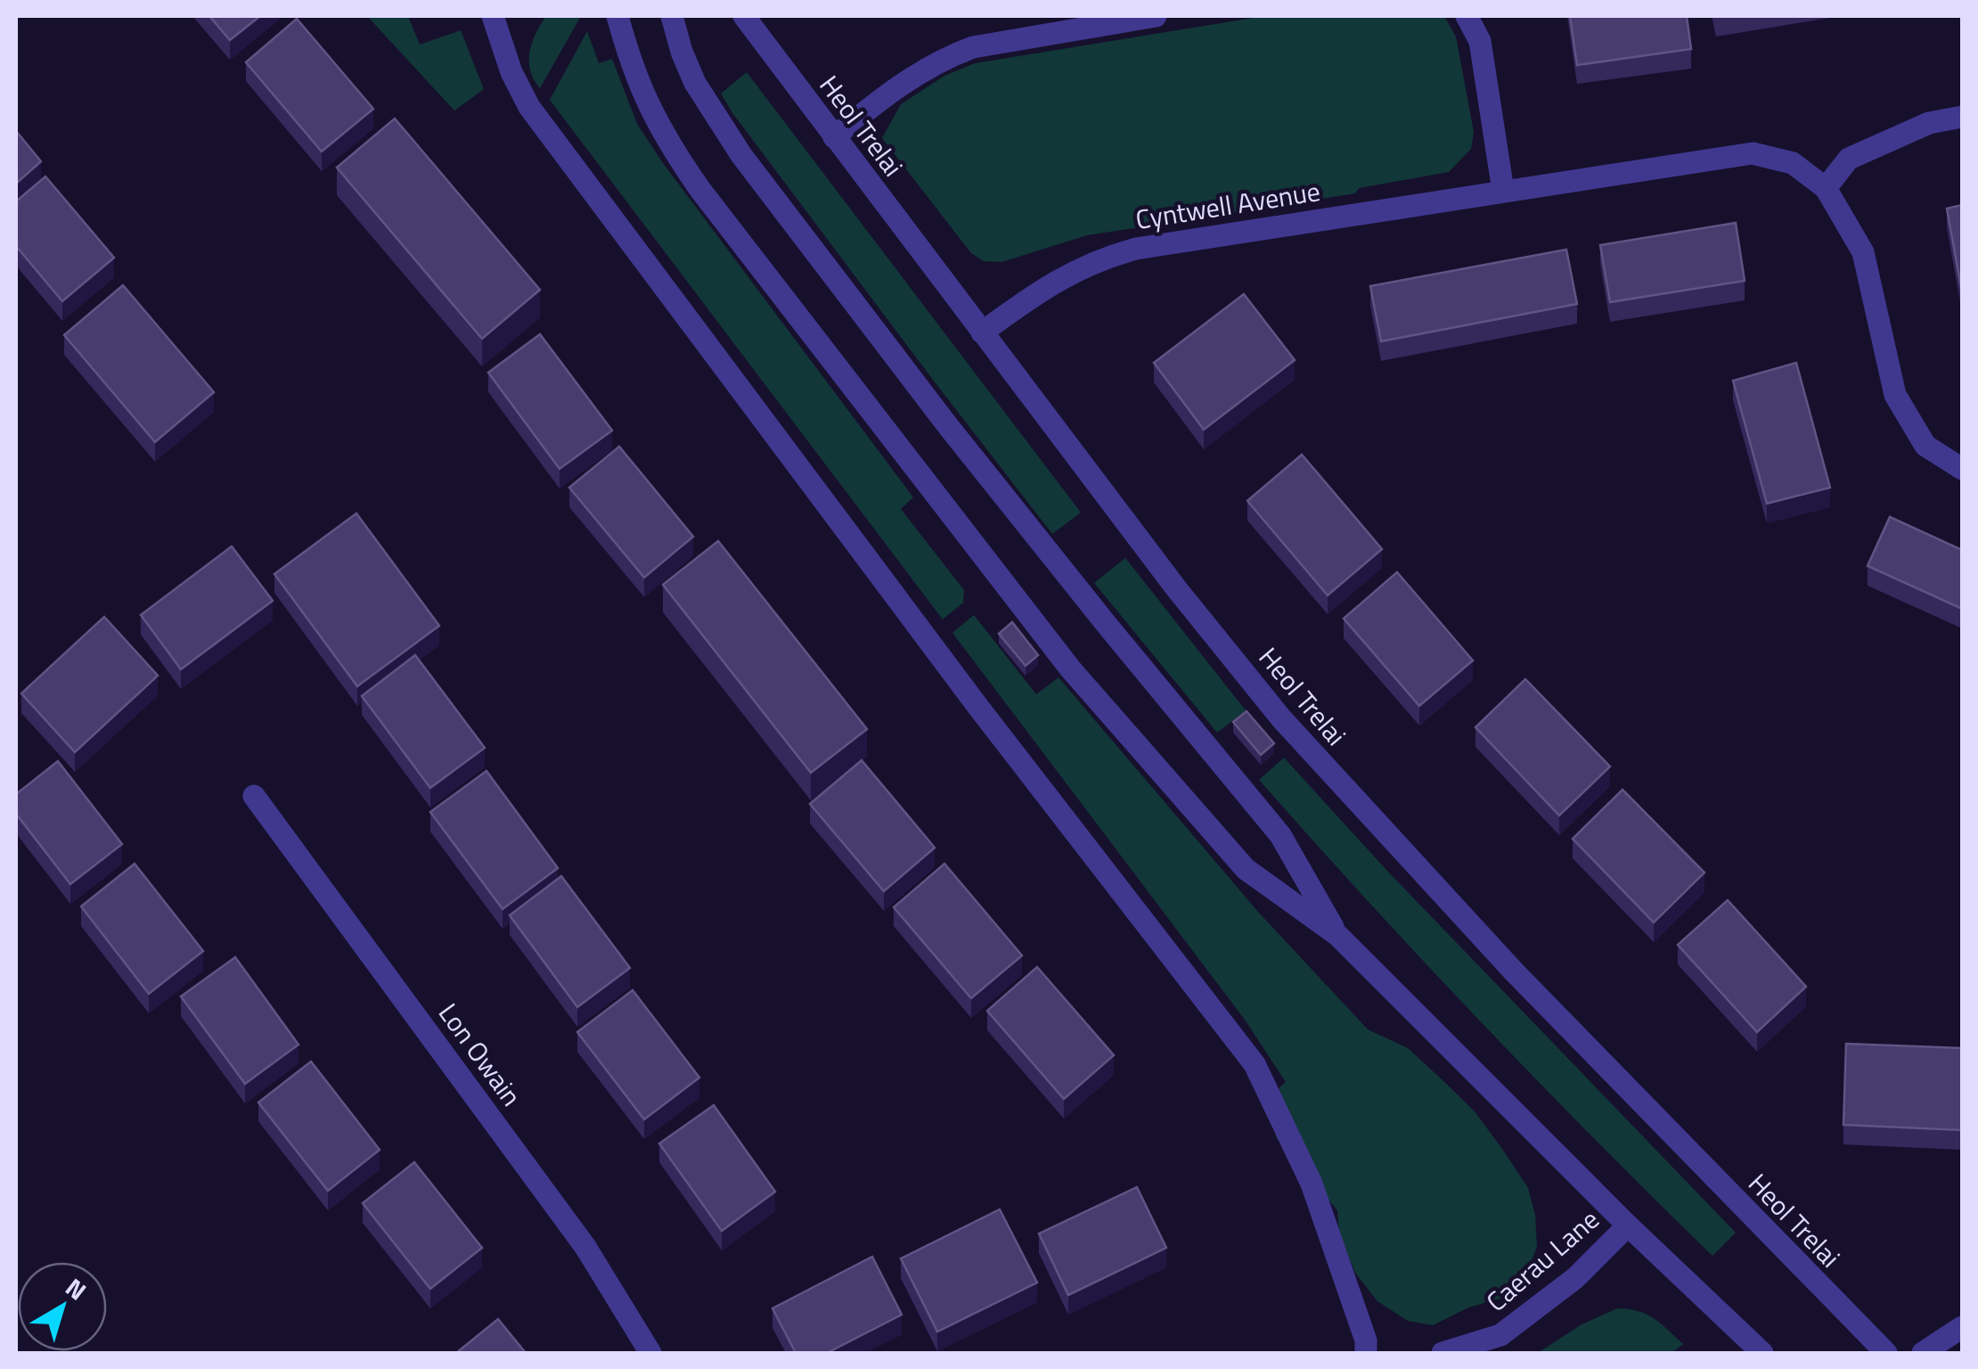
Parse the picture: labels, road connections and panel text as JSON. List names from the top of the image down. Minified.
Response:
{"streets":{"street":["Heol Trelai","Cyntwell Avenue","Lon Owain","Caerau Lane"]},"crossings":[["Heol Trelai","Cyntwell Avenue"]],"north":"top right"}
